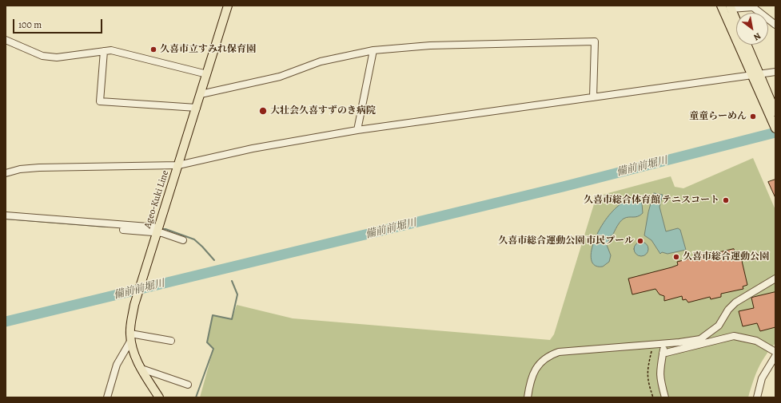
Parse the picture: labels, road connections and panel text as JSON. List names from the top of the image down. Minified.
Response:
{"streets":{"main road":["Ageo-Kuki Line"]},"water":["備前前堀川"],"places":["久喜市立すみれ保育園","大壮会久喜すずのき病院","童童らーめん","久喜市総合体育館 テニスコート","久喜市総合運動公園 市民プール","久喜市総合運動公園"],"scale_bar":"100 m","north":"bottom right"}
